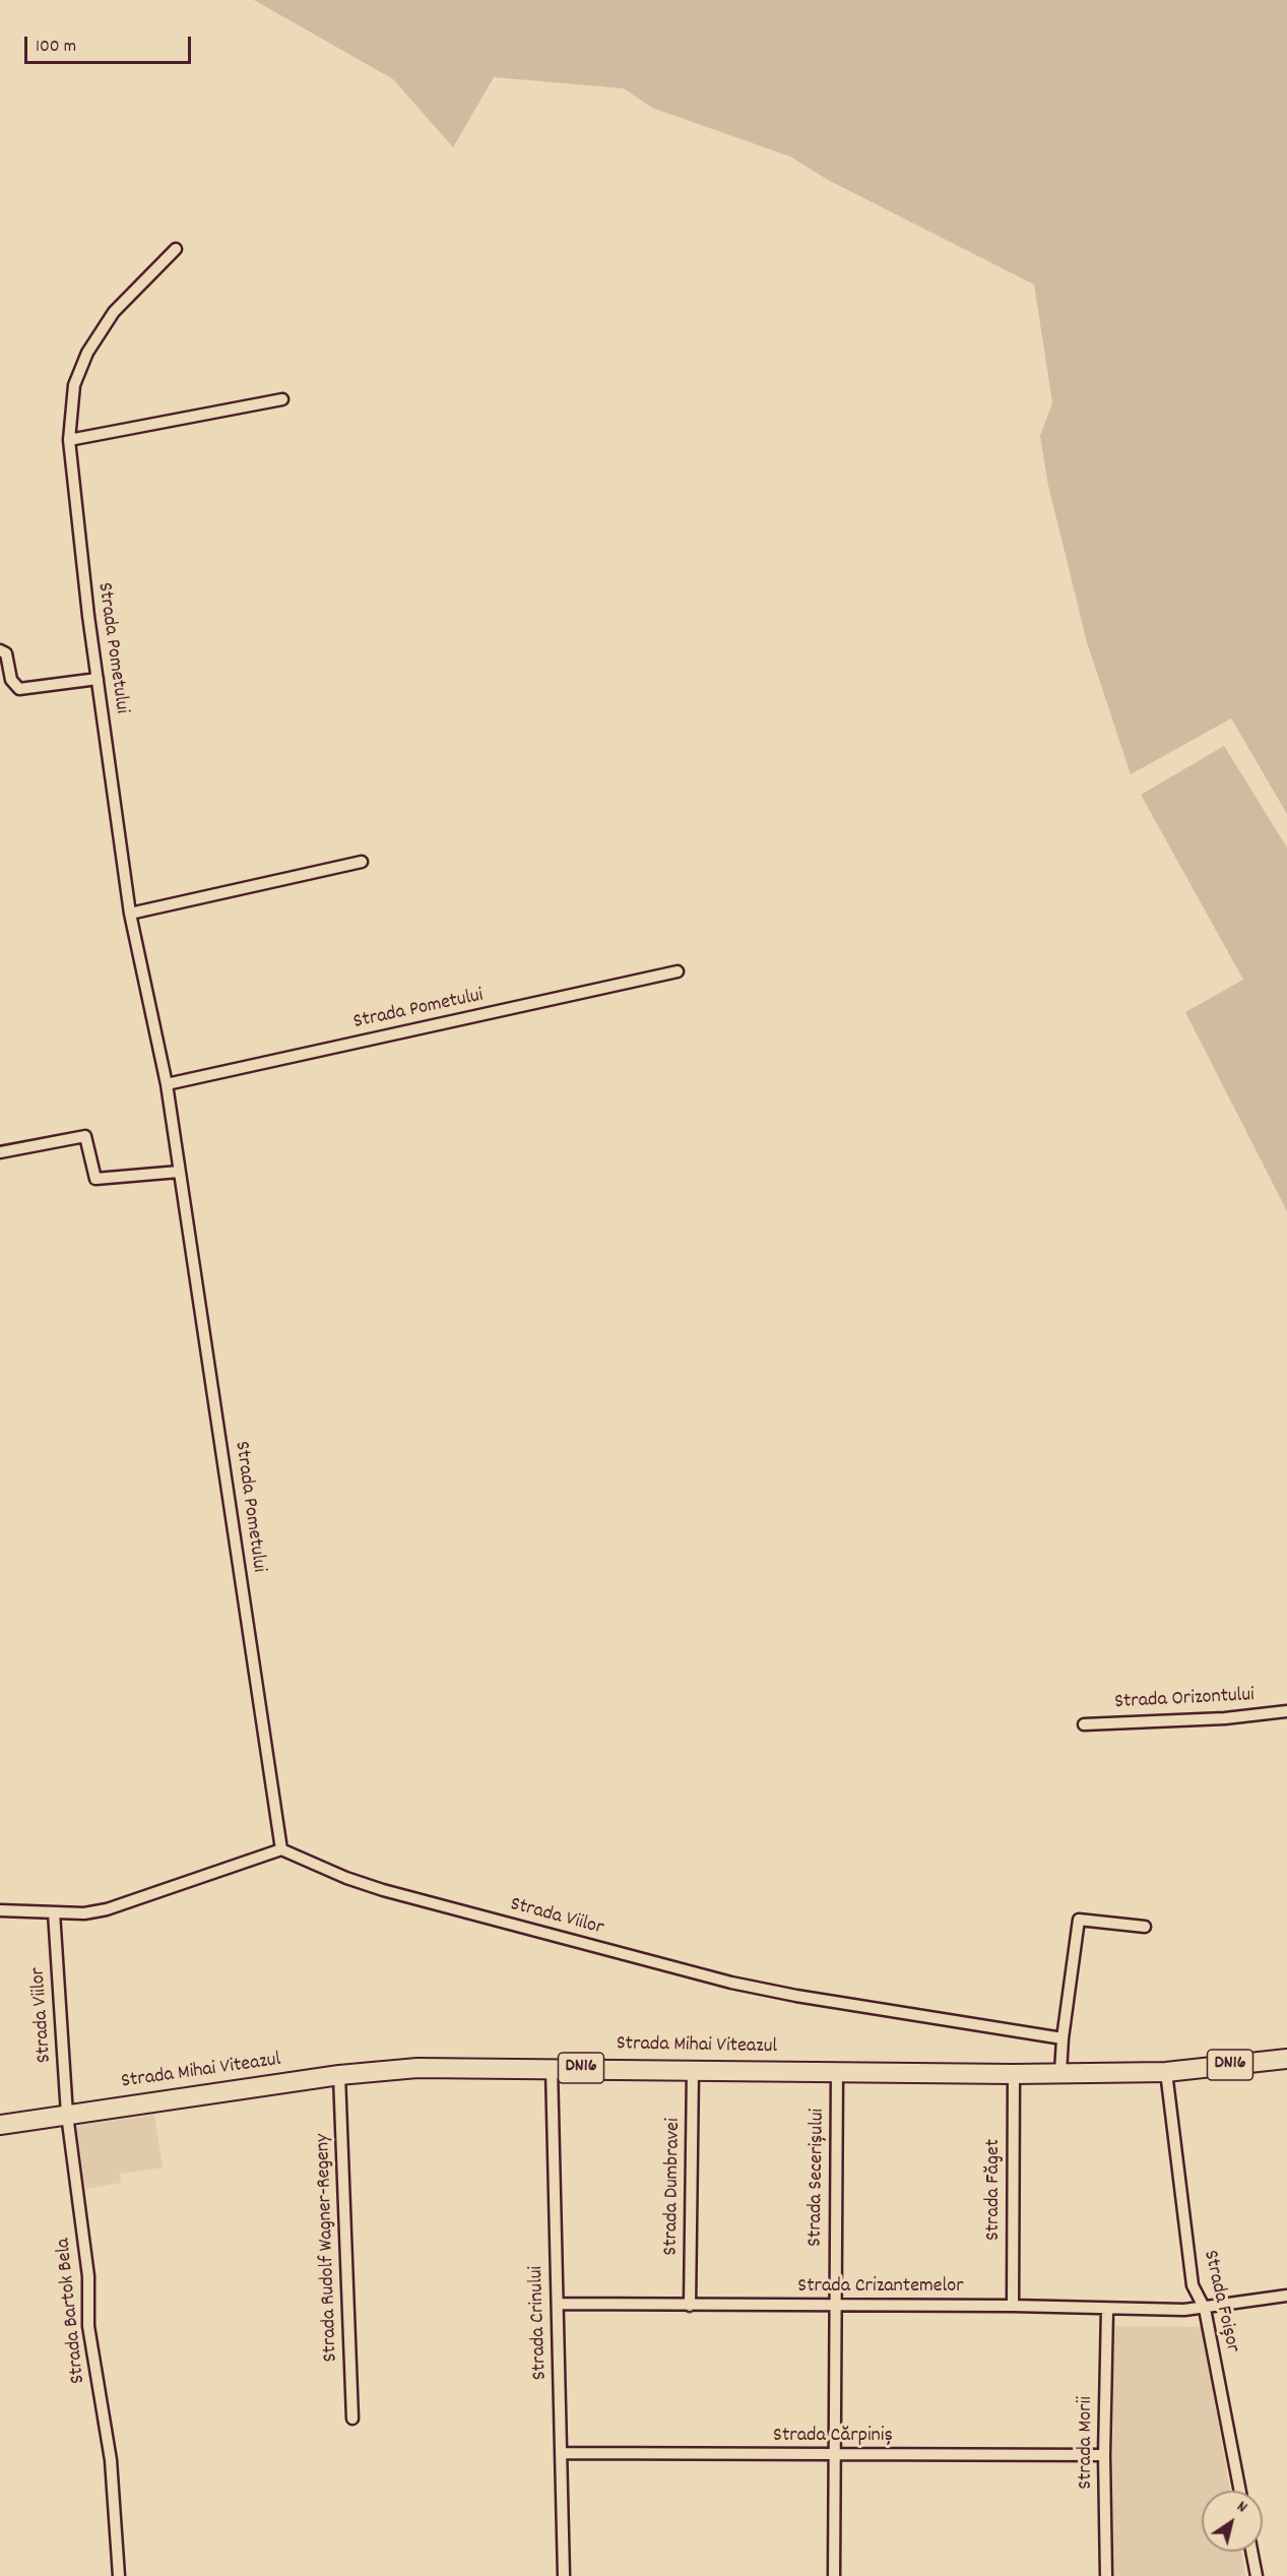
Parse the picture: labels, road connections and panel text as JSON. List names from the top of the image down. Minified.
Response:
{"streets":{"highway":["Strada Mihai Viteazul","DN16"],"street":["Strada Pometului","Strada Orizontului","Strada Viilor","Strada Secerișului","Strada Dumbravei","Strada Făget","Strada Rudolf Wagner-Regeny","Strada Crizantemelor","Strada Foișor","Strada Bartok Bela","Strada Crinului","Strada Cărpiniș","Strada Morii"]},"crossings":[["Strada Pometului","Strada Viilor"],["Strada Viilor","Strada Mihai Viteazul"],["Strada Viilor","Strada Bartok Bela"],["Strada Mihai Viteazul","Strada Secerișului"],["Strada Mihai Viteazul","Strada Dumbravei"],["Strada Mihai Viteazul","Strada Făget"],["Strada Mihai Viteazul","Strada Rudolf Wagner-Regeny"],["Strada Mihai Viteazul","Strada Foișor"],["Strada Mihai Viteazul","Strada Bartok Bela"],["Strada Mihai Viteazul","Strada Crinului"],["Strada Secerișului","Strada Crizantemelor"],["Strada Secerișului","Strada Cărpiniș"],["Strada Dumbravei","Strada Crizantemelor"],["Strada Făget","Strada Crizantemelor"],["Strada Crizantemelor","Strada Foișor"],["Strada Crizantemelor","Strada Crinului"],["Strada Crizantemelor","Strada Morii"],["Strada Crinului","Strada Cărpiniș"],["Strada Cărpiniș","Strada Morii"]],"scale_bar":"100 m","north":"top right"}
